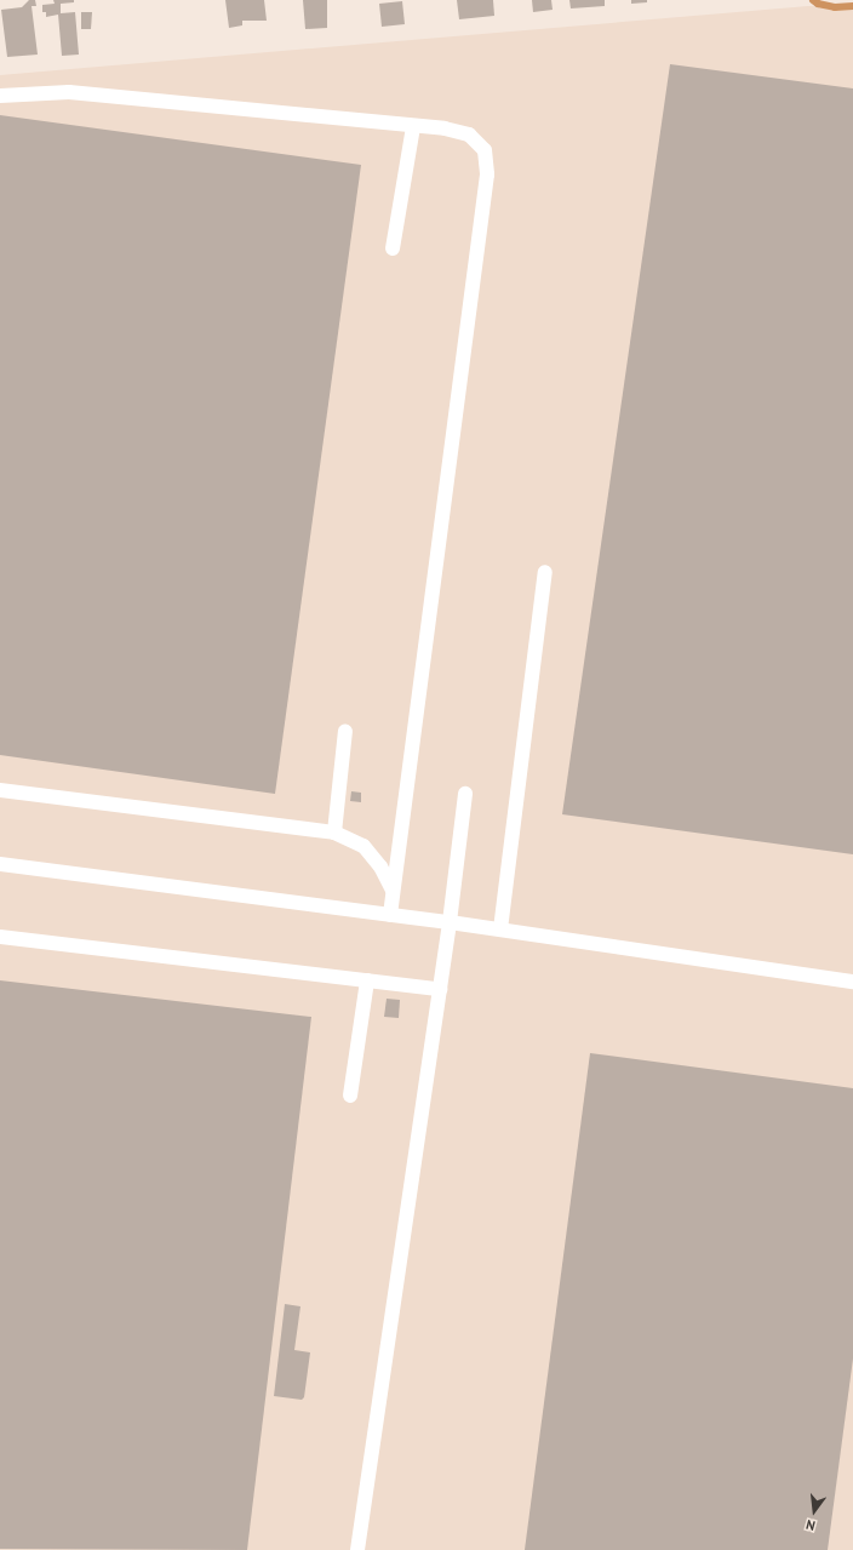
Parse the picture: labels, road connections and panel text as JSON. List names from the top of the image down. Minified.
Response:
{"north":"bottom"}
